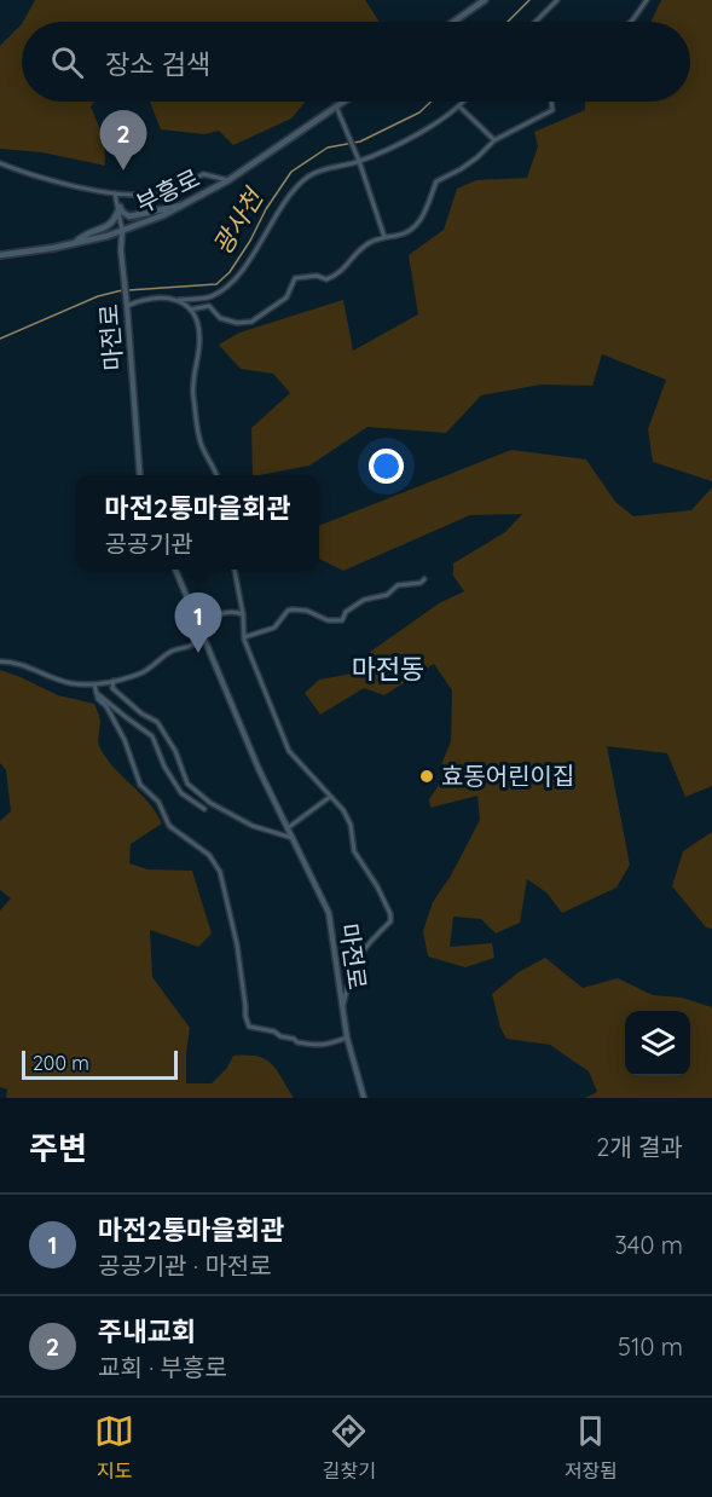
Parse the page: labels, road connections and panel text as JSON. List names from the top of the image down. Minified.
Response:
{"streets":{"main road":["부흥로"],"street":["마전로"]},"crossings":[["부흥로","마전로"]],"districts":["마전동"],"water":["광사천"],"places":["효동어린이집"],"scale_bar":"200 m","page":{"search":"장소 검색","pins":["2","1"],"popup":["마전2통마을회관","공공기관"],"scale":"200 m","heading":["주변","2개 결과"],"list":[{"mark":"1","name":"마전2통마을회관","note":"공공기관 · 마전로","value":"340 m"},{"mark":"2","name":"주내교회","note":"교회 · 부흥로","value":"510 m"}],"nav":["지도","길찾기","저장됨"]}}
